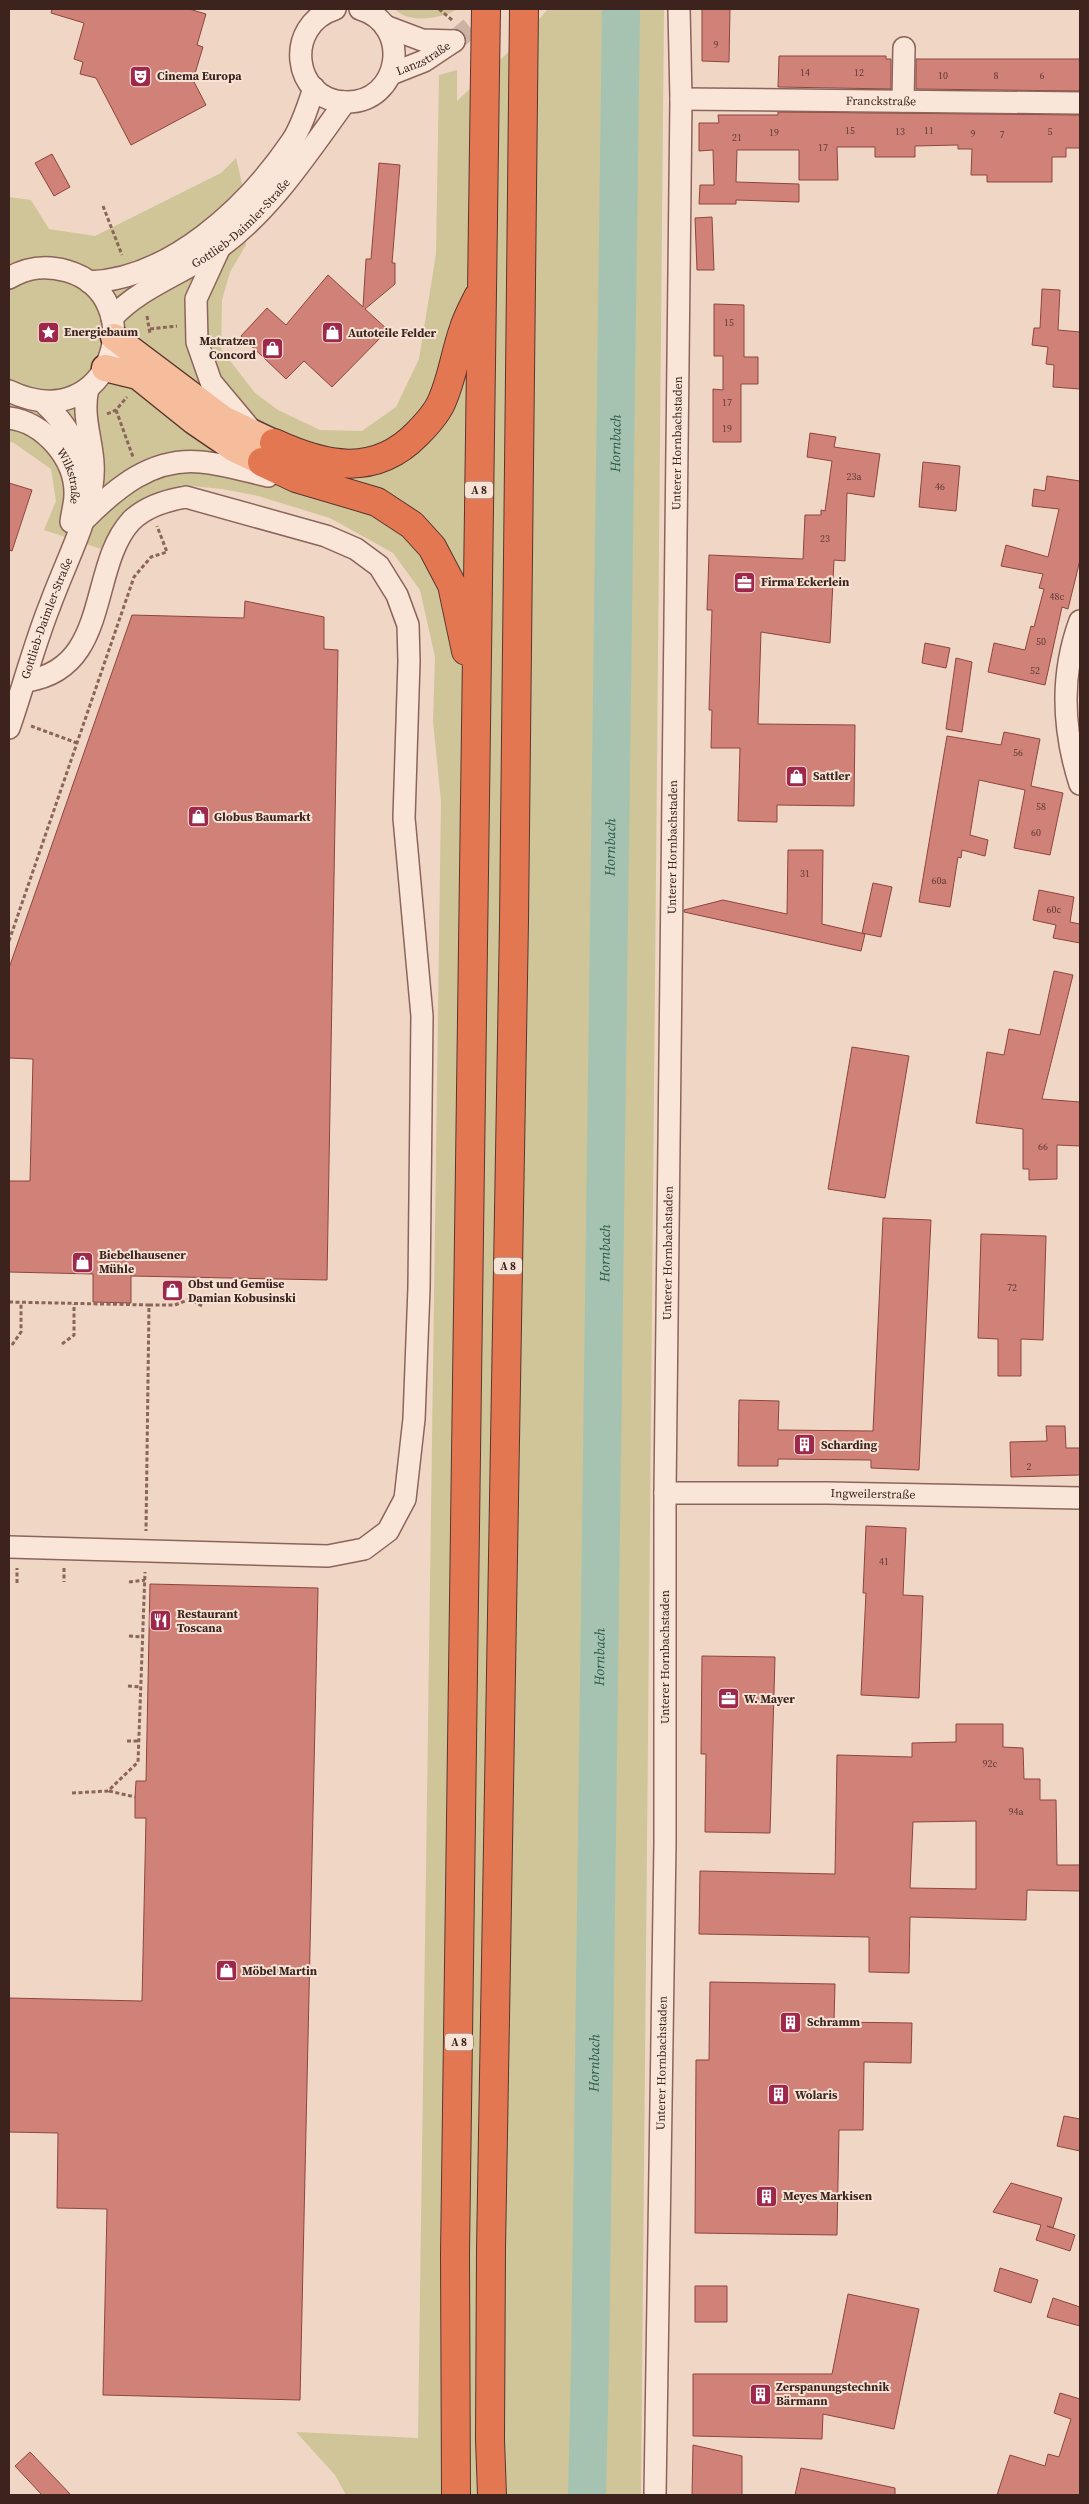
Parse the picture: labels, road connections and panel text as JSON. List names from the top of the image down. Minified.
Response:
{"streets":{"highway":["A 8"],"street":["Lanzstraße","Franckstraße","Gottlieb-Daimler-Straße","Unterer Hornbachstaden","Wilkstraße","Ingweilerstraße"]},"crossings":[["Franckstraße","Unterer Hornbachstaden"],["Gottlieb-Daimler-Straße","Wilkstraße"],["Unterer Hornbachstaden","Ingweilerstraße"]],"water":["Hornbach"],"places":{"theatre":["Cinema Europa"],"place":["Energiebaum"],"shop":["Autoteile Felder","Matratzen Concord","Sattler","Globus Baumarkt","Biebelhausener Mühle","Obst und Gemüse Damian Kobusinski","Möbel Martin"],"office":["Firma Eckerlein","W. Mayer"],"building":["Scharding","Schramm","Wolaris","Meyes Markisen","Zerspanungstechnik Bärmann"],"restaurant":["Restaurant Toscana"]},"house_numbers":["9","14","12","10","8","6","15","11","13","5","19","9","7","21","17","15","17","19","23a","46","23","48c","50","52","56","58","60","31","60a","60c","66","72","2","41","92c","94a"]}
